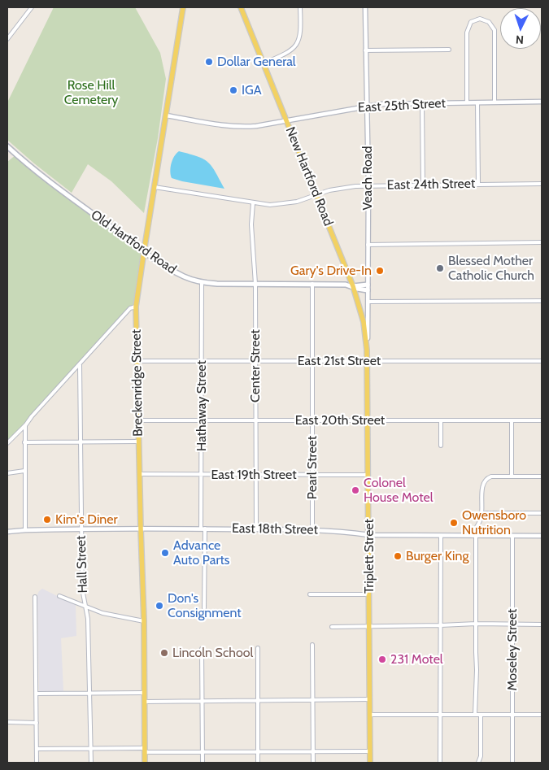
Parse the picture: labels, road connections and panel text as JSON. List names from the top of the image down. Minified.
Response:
{"streets":{"main road":["New Hartford Road","Old Hartford Road","Breckenridge Street","Triplett Street"],"street":["East 25th Street","Veach Road","East 24th Street","East 21st Street","Center Street","Hathaway Street","East 20th Street","Pearl Street","East 19th Street","East 18th Street","Hall Street","Moseley Street"]},"crossings":[["East 25th Street","New Hartford Road"],["East 25th Street","Veach Road"],["East 25th Street","Breckenridge Street"],["New Hartford Road","Veach Road"],["New Hartford Road","East 24th Street"],["New Hartford Road","Old Hartford Road"],["New Hartford Road","Triplett Street"],["Veach Road","East 24th Street"],["Veach Road","Old Hartford Road"],["Veach Road","Triplett Street"],["East 24th Street","Center Street"],["East 24th Street","Breckenridge Street"],["Old Hartford Road","Center Street"],["Old Hartford Road","Breckenridge Street"],["Old Hartford Road","Hathaway Street"],["Old Hartford Road","Pearl Street"],["East 21st Street","Center Street"],["East 21st Street","Breckenridge Street"],["East 21st Street","Hathaway Street"],["East 21st Street","Pearl Street"],["East 21st Street","Triplett Street"],["Center Street","East 20th Street"],["Center Street","East 19th Street"],["Center Street","East 18th Street"],["Breckenridge Street","East 20th Street"],["Breckenridge Street","East 19th Street"],["Breckenridge Street","East 18th Street"],["Hathaway Street","East 20th Street"],["Hathaway Street","East 19th Street"],["Hathaway Street","East 18th Street"],["East 20th Street","Pearl Street"],["East 20th Street","Triplett Street"],["Pearl Street","East 19th Street"],["Pearl Street","East 18th Street"],["East 19th Street","Triplett Street"],["East 18th Street","Triplett Street"],["East 18th Street","Hall Street"],["East 18th Street","Moseley Street"]],"parks":["Rose Hill Cemetery"],"places":["Dollar General","IGA","Blessed Mother Catholic Church","Gary's Drive-In","Colonel House Motel","Kim's Diner","Owensboro Nutrition","Advance Auto Parts","Burger King","Don's Consignment","Lincoln School","231 Motel"],"north":"bottom"}
